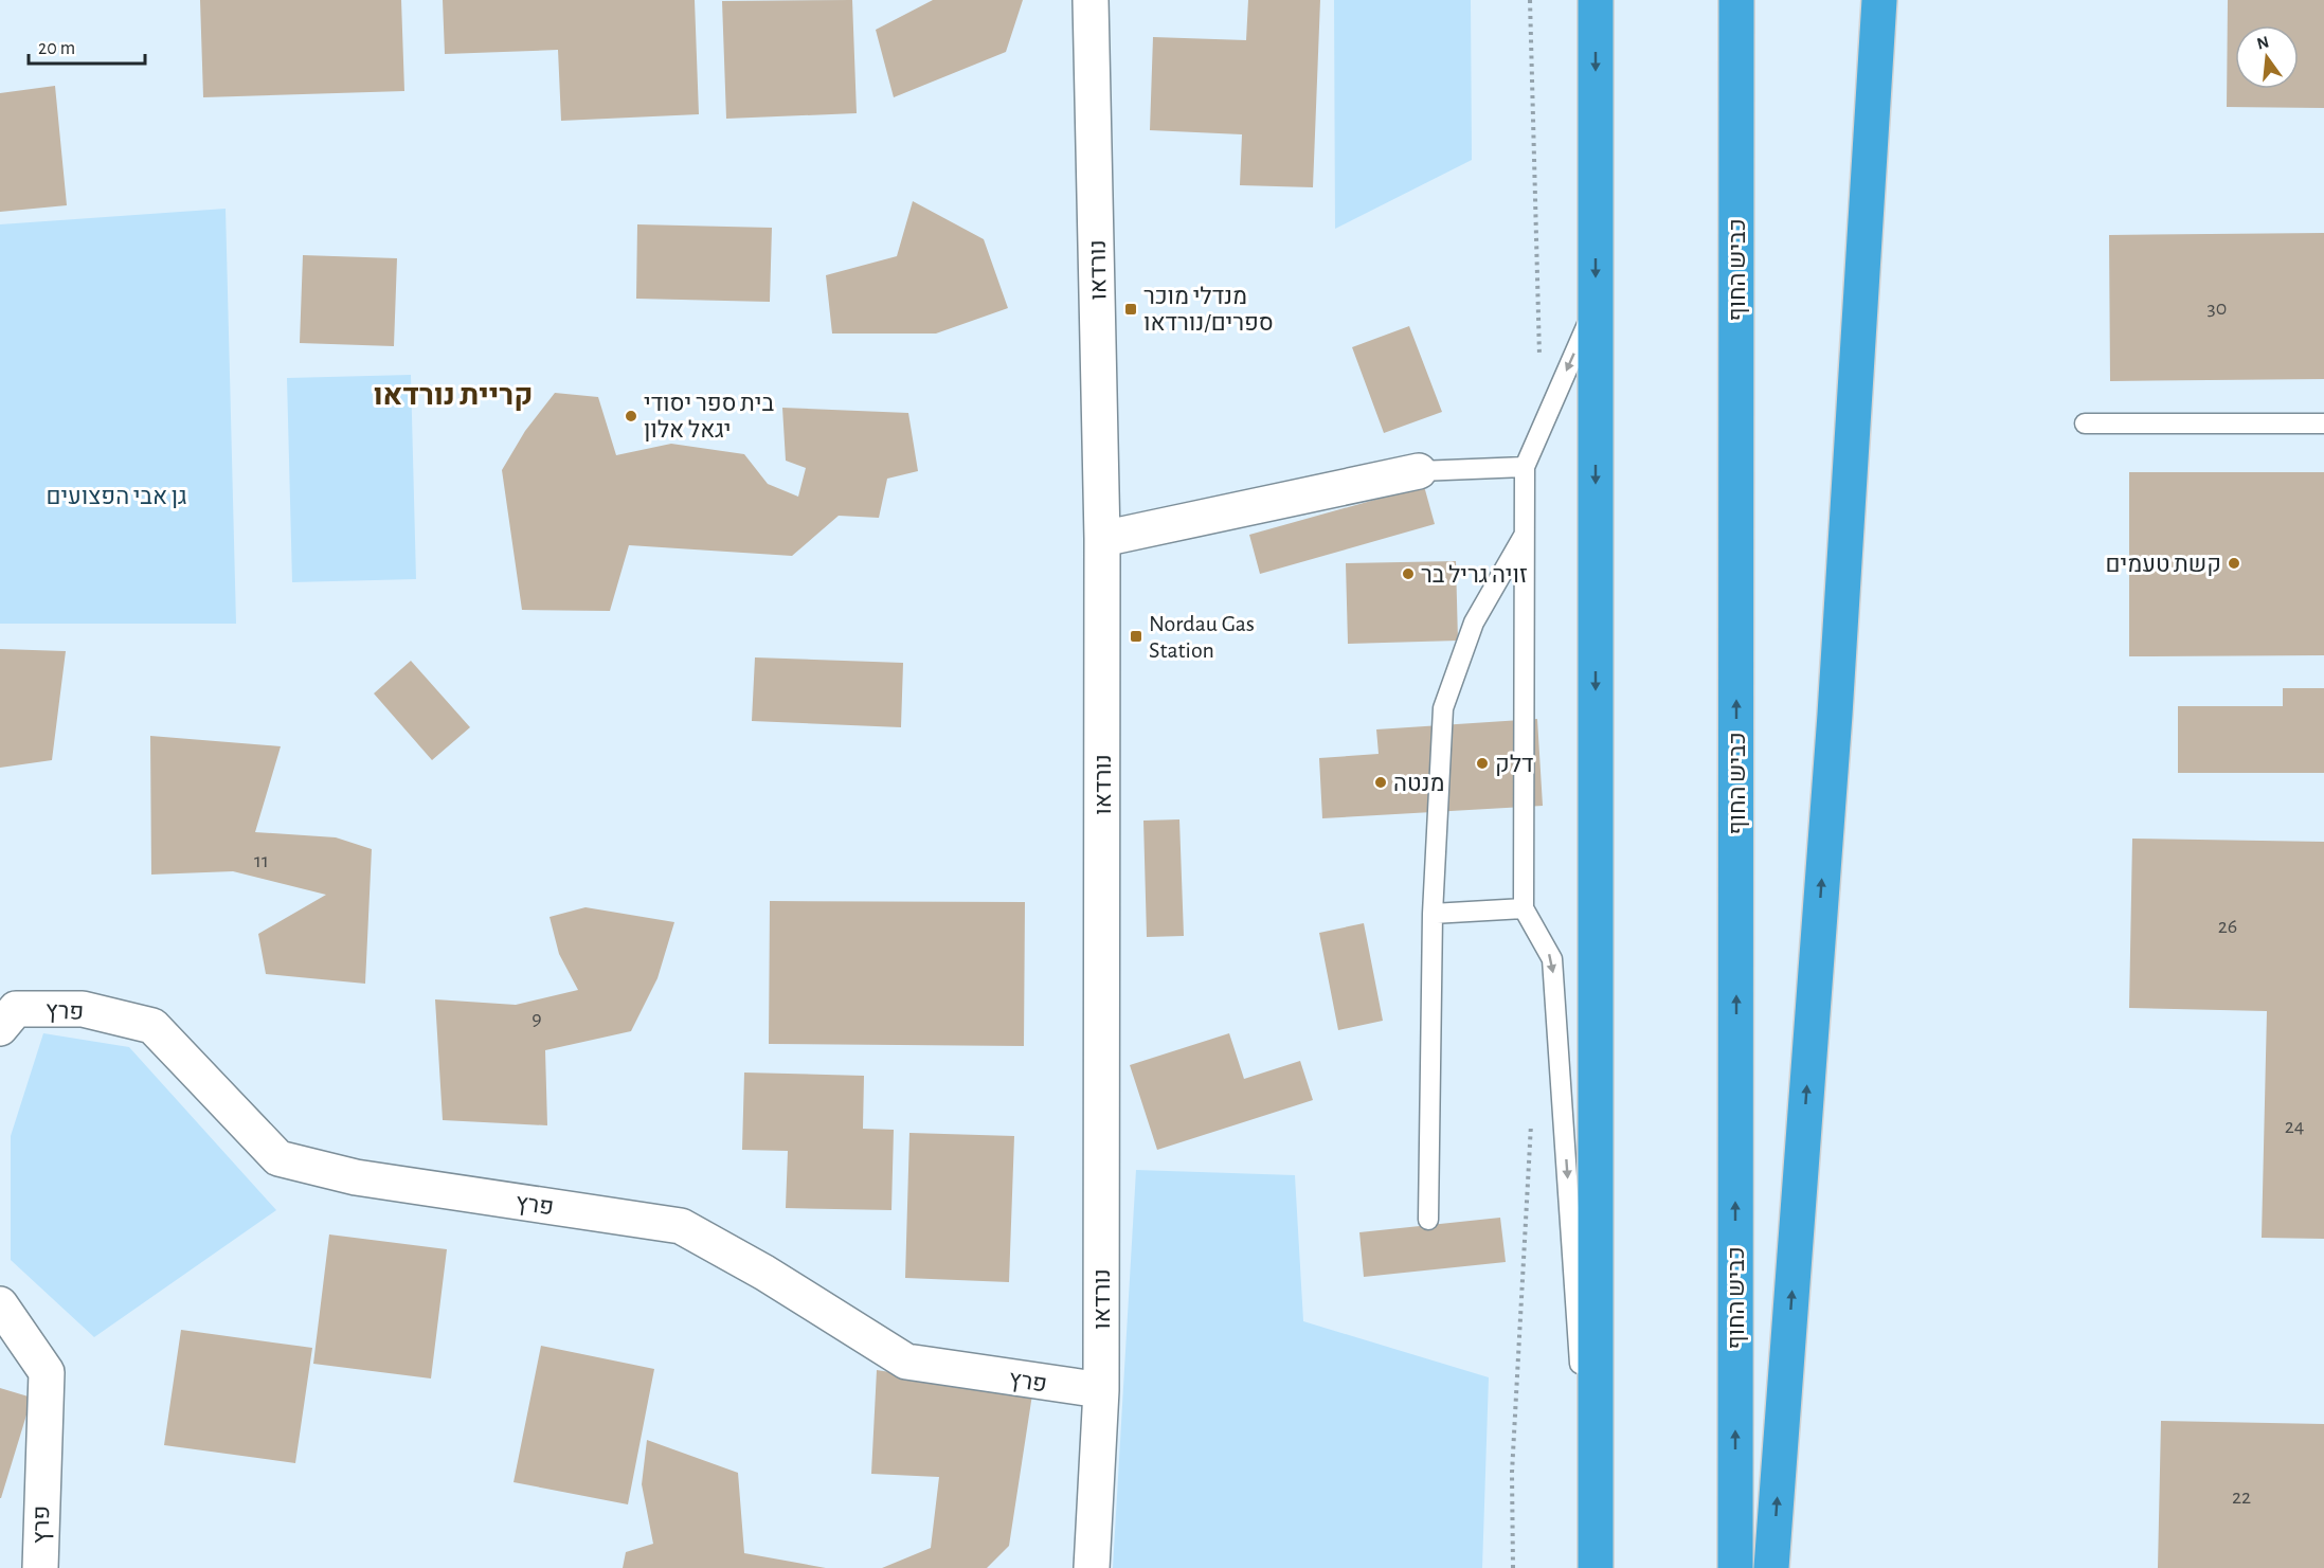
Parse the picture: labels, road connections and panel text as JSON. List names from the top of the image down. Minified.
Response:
{"streets":{"highway":["כביש החוף"],"street":["נורדאו","פרץ"]},"crossings":[["נורדאו","פרץ"]],"districts":["קריית נורדאו"],"parks":["גן אבי הפצועים"],"places":{"transit":["מנדלי מוכר ספרים/נורדאו","Nordau Gas Station"],"other":["בית ספר יסודי יגאל אלון","קשת טעמים","זויה גריל בר","דלק","מנטה"]},"house_numbers":["30","11","26","9","24","22"],"scale_bar":"20 m","north":"top"}
